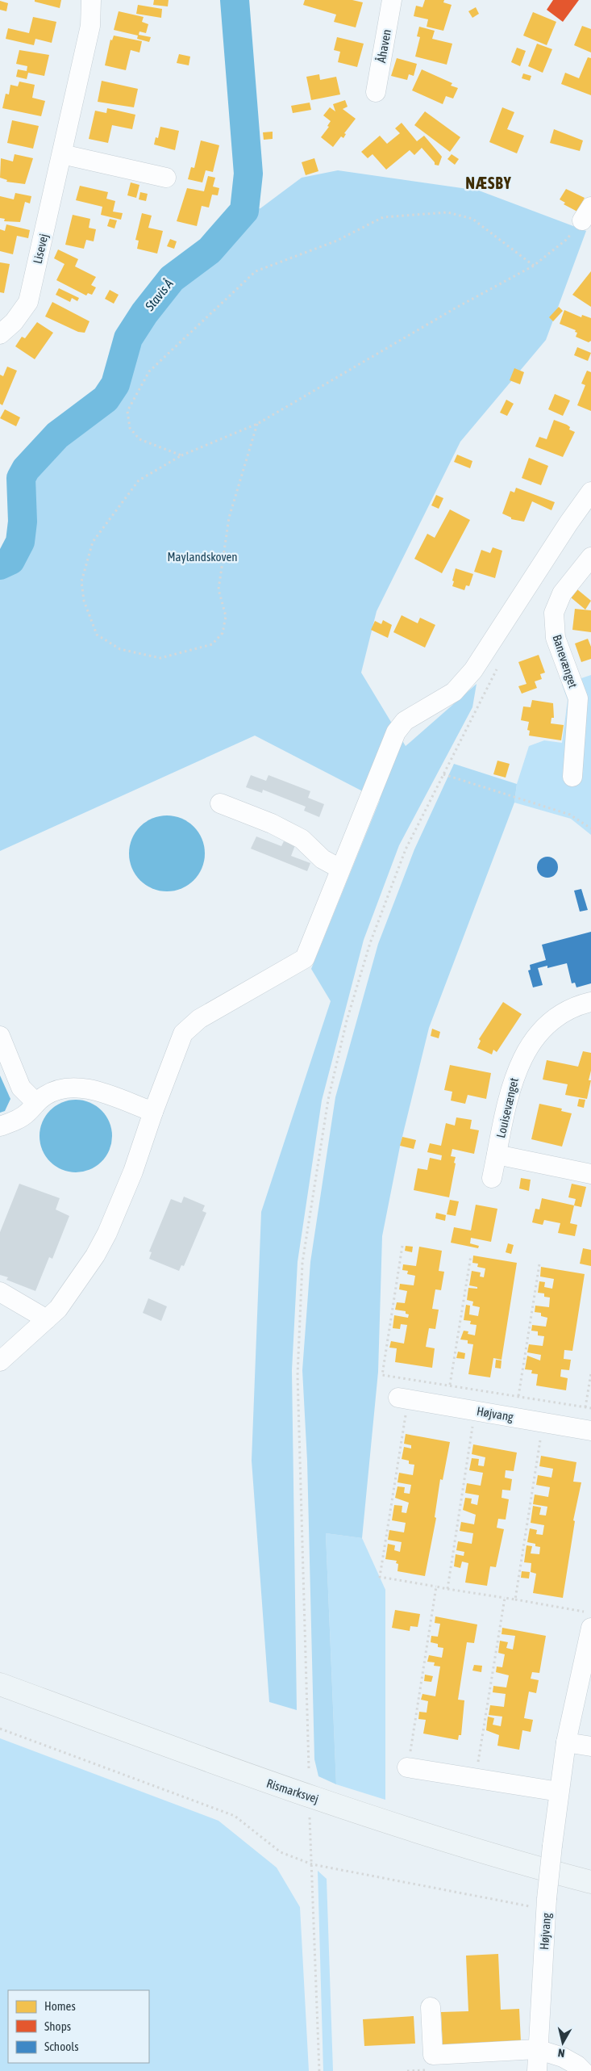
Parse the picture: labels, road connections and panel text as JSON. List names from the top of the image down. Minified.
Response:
{"streets":{"main road":["Rismarksvej"],"street":["Åhaven","Lisevej","Banevænget","Louisevænget","Højvang"]},"districts":["NÆSBY"],"water":["Stavis Å"],"parks":["Maylandskoven"],"legend":["Homes","Shops","Schools"],"north":"bottom"}
